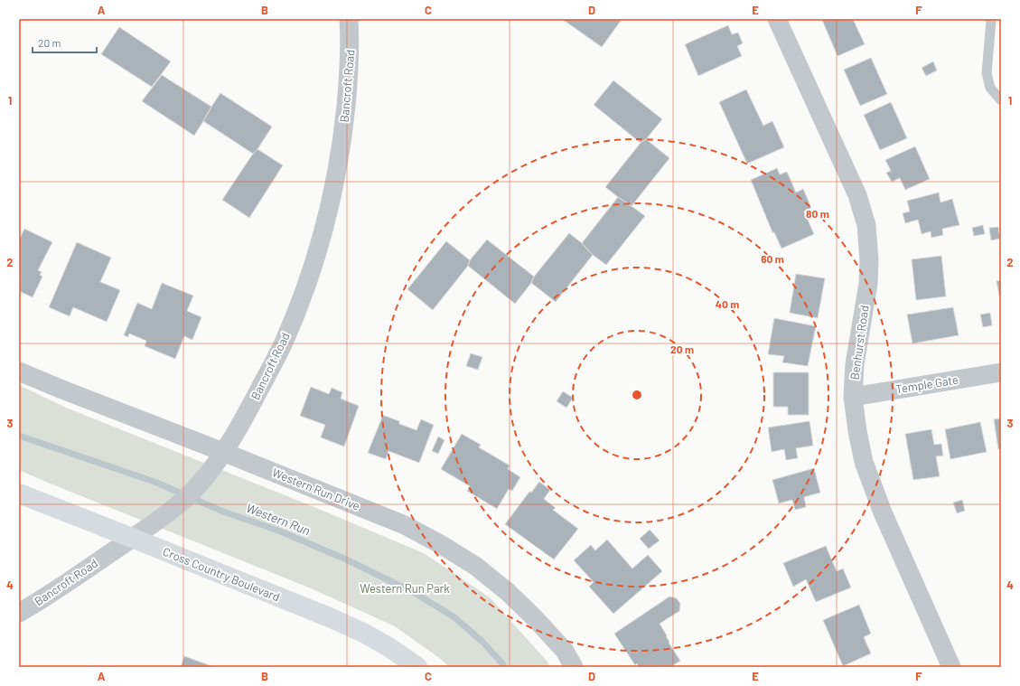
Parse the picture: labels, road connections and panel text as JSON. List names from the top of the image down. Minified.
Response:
{"streets":{"main road":["Cross Country Boulevard"],"street":["Bancroft Road","Benhurst Road","Temple Gate","Western Run Drive"]},"crossings":[["Bancroft Road","Western Run Drive"],["Bancroft Road","Cross Country Boulevard"],["Benhurst Road","Temple Gate"]],"water":["Western Run"],"parks":["Western Run Park"],"scale_bar":"20 m","grid":{"columns":["A","B","C","D","E","F"],"rows":["1","2","3","4"]},"rings":["80 m","60 m","40 m","20 m"]}
